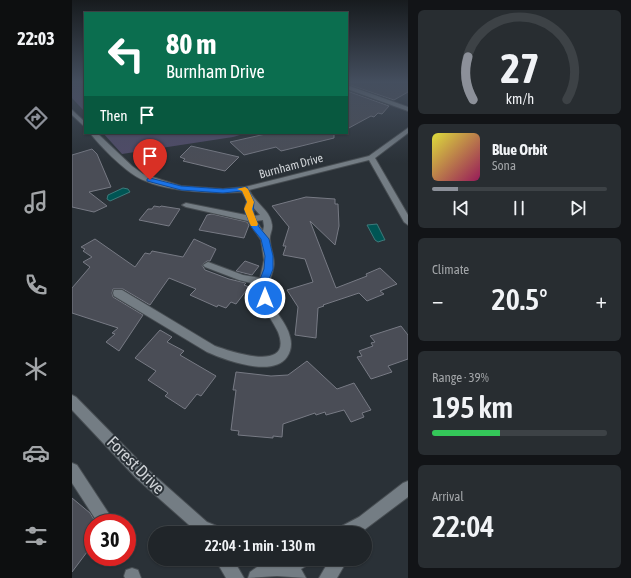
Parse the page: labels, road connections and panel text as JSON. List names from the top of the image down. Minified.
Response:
{"streets":{"street":["Burnham Drive","Forest Drive"]},"page":{"tabs":"22:03","turn":["80 m","Burnham Drive"],"then":"Then","song":["Blue Orbit","Sona"],"tile":["Climate",["Range · 39%","195 km"],["Arrival","22:04"]],"heat":["−","20.5°","+"],"limit":"30","trip":"22:04 · 1 min · 130 m","gauge":["27","km/h"]}}
